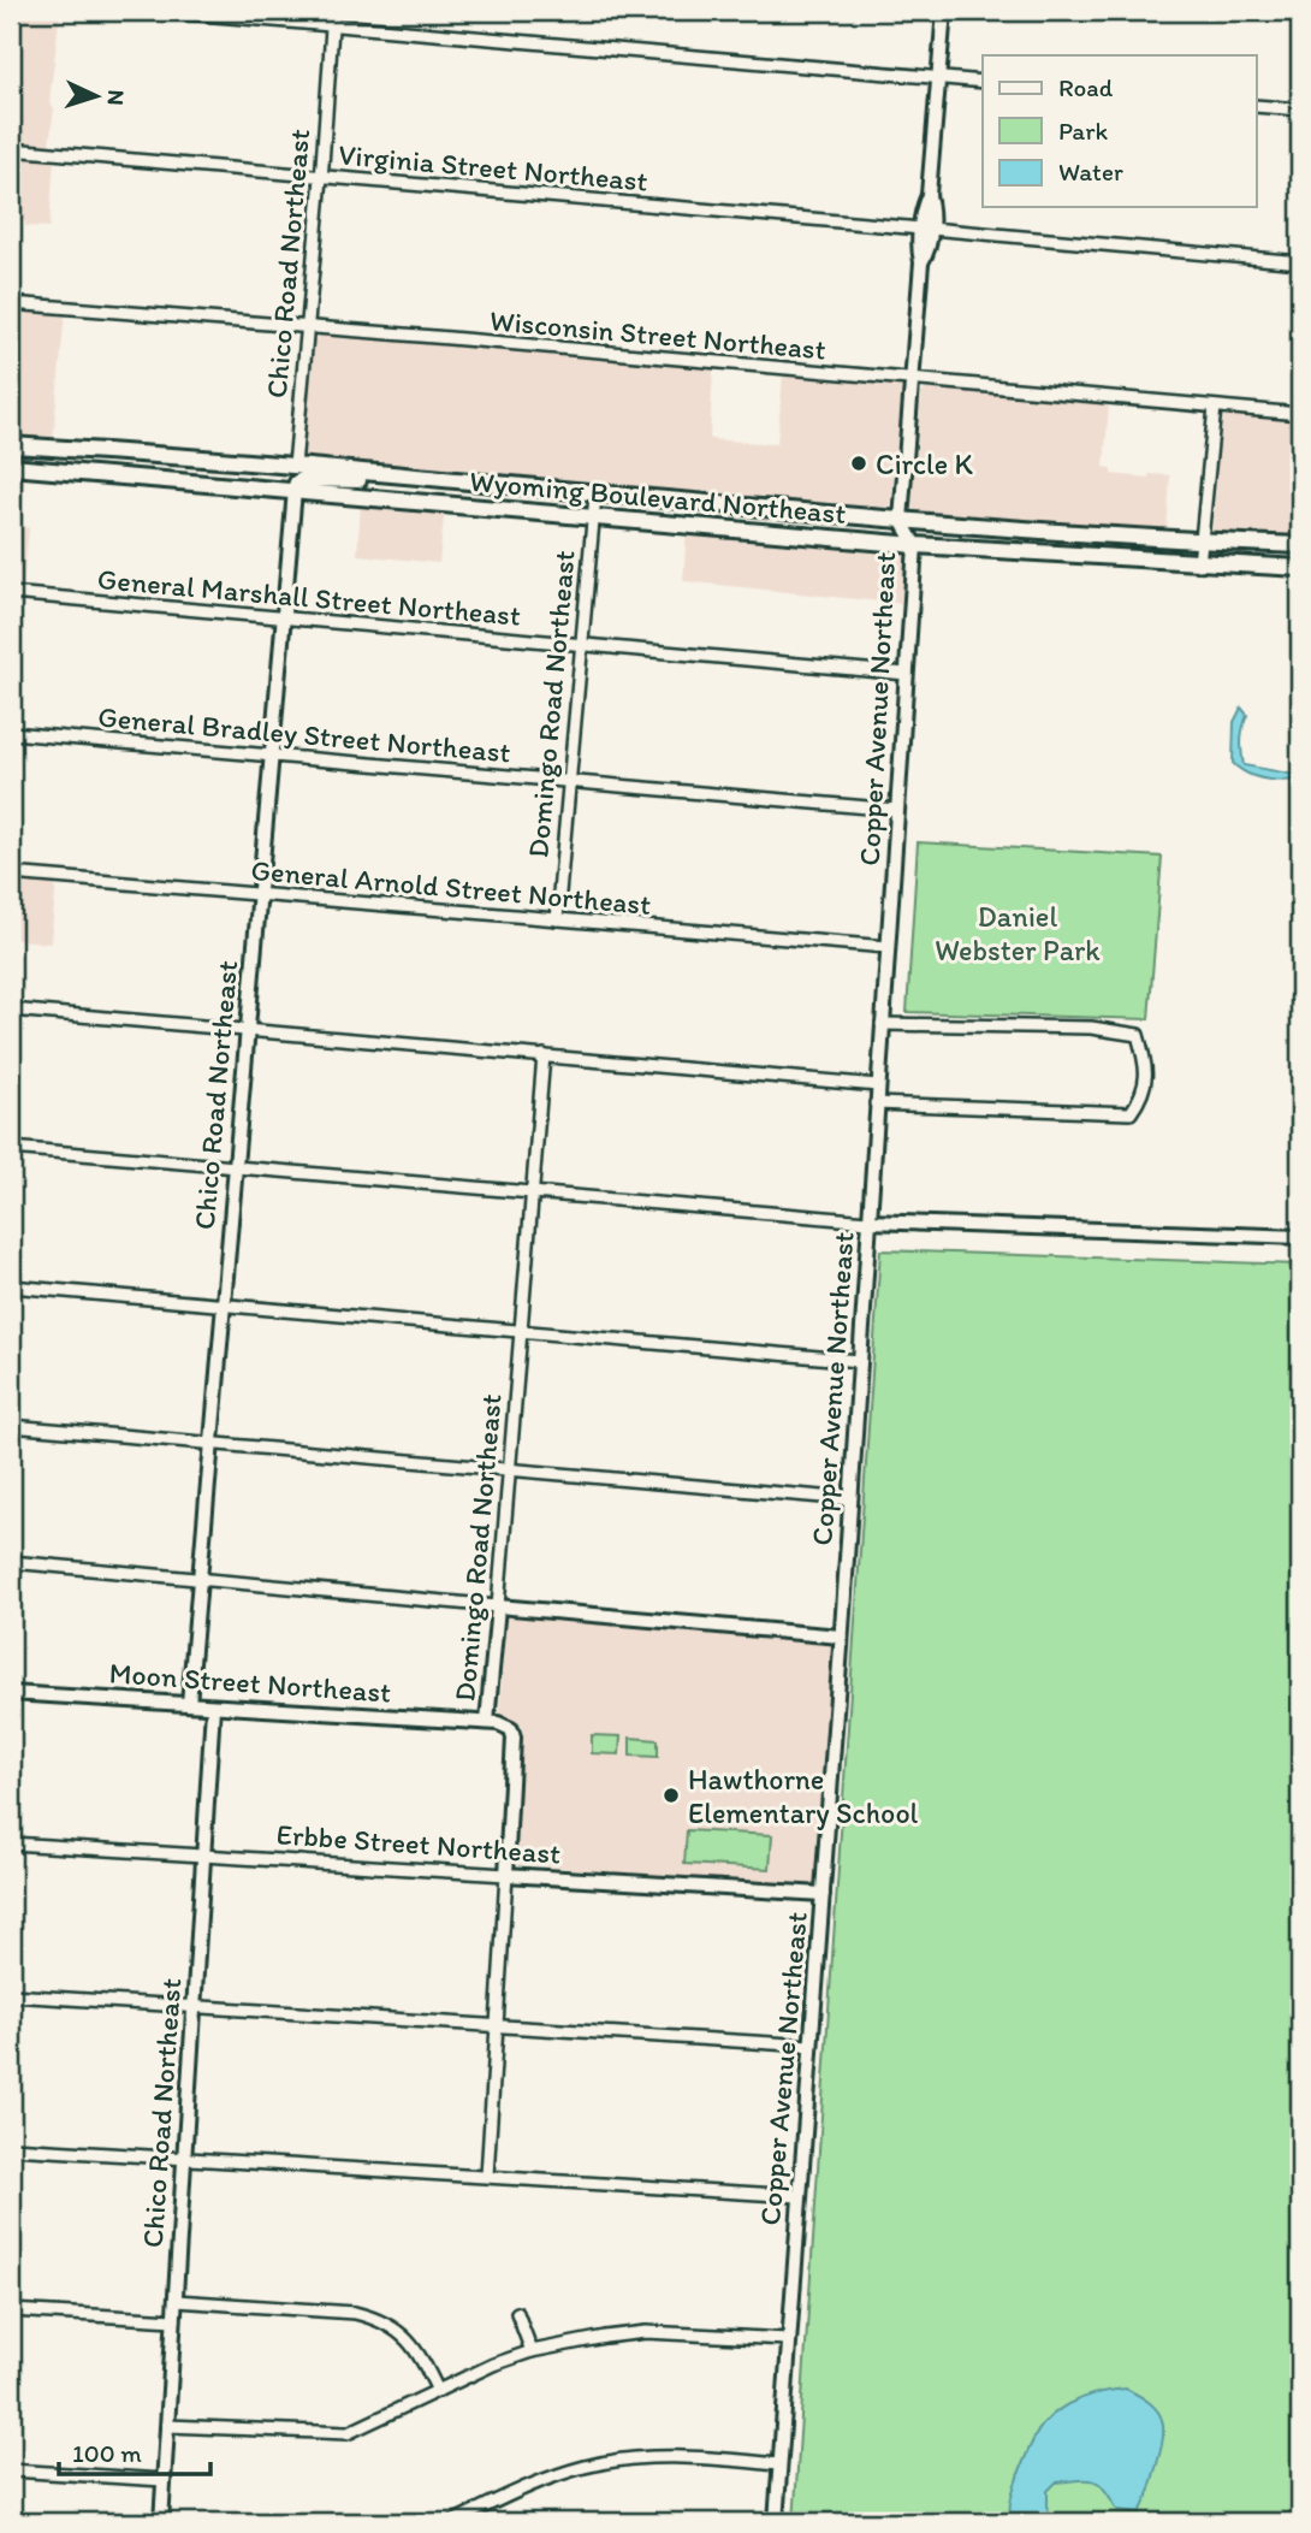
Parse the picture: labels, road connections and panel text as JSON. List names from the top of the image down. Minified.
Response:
{"streets":{"main road":["Wyoming Boulevard Northeast"],"street":["Virginia Street Northeast","Chico Road Northeast","Wisconsin Street Northeast","General Marshall Street Northeast","Domingo Road Northeast","Copper Avenue Northeast","General Bradley Street Northeast","General Arnold Street Northeast","Moon Street Northeast","Erbbe Street Northeast"]},"crossings":[["Virginia Street Northeast","Chico Road Northeast"],["Virginia Street Northeast","Copper Avenue Northeast"],["Chico Road Northeast","Wisconsin Street Northeast"],["Chico Road Northeast","Wyoming Boulevard Northeast"],["Chico Road Northeast","General Marshall Street Northeast"],["Chico Road Northeast","General Bradley Street Northeast"],["Chico Road Northeast","General Arnold Street Northeast"],["Chico Road Northeast","Moon Street Northeast"],["Chico Road Northeast","Erbbe Street Northeast"],["Wisconsin Street Northeast","Copper Avenue Northeast"],["Wyoming Boulevard Northeast","Domingo Road Northeast"],["Wyoming Boulevard Northeast","Copper Avenue Northeast"],["General Marshall Street Northeast","Domingo Road Northeast"],["General Marshall Street Northeast","Copper Avenue Northeast"],["Domingo Road Northeast","General Bradley Street Northeast"],["Domingo Road Northeast","General Arnold Street Northeast"],["Domingo Road Northeast","Moon Street Northeast"],["Domingo Road Northeast","Erbbe Street Northeast"],["Copper Avenue Northeast","General Bradley Street Northeast"],["Copper Avenue Northeast","General Arnold Street Northeast"],["Copper Avenue Northeast","Erbbe Street Northeast"]],"parks":["Daniel Webster Park"],"places":["Circle K","Hawthorne Elementary School"],"legend":["Road","Park","Water"],"scale_bar":"100 m","north":"right"}
